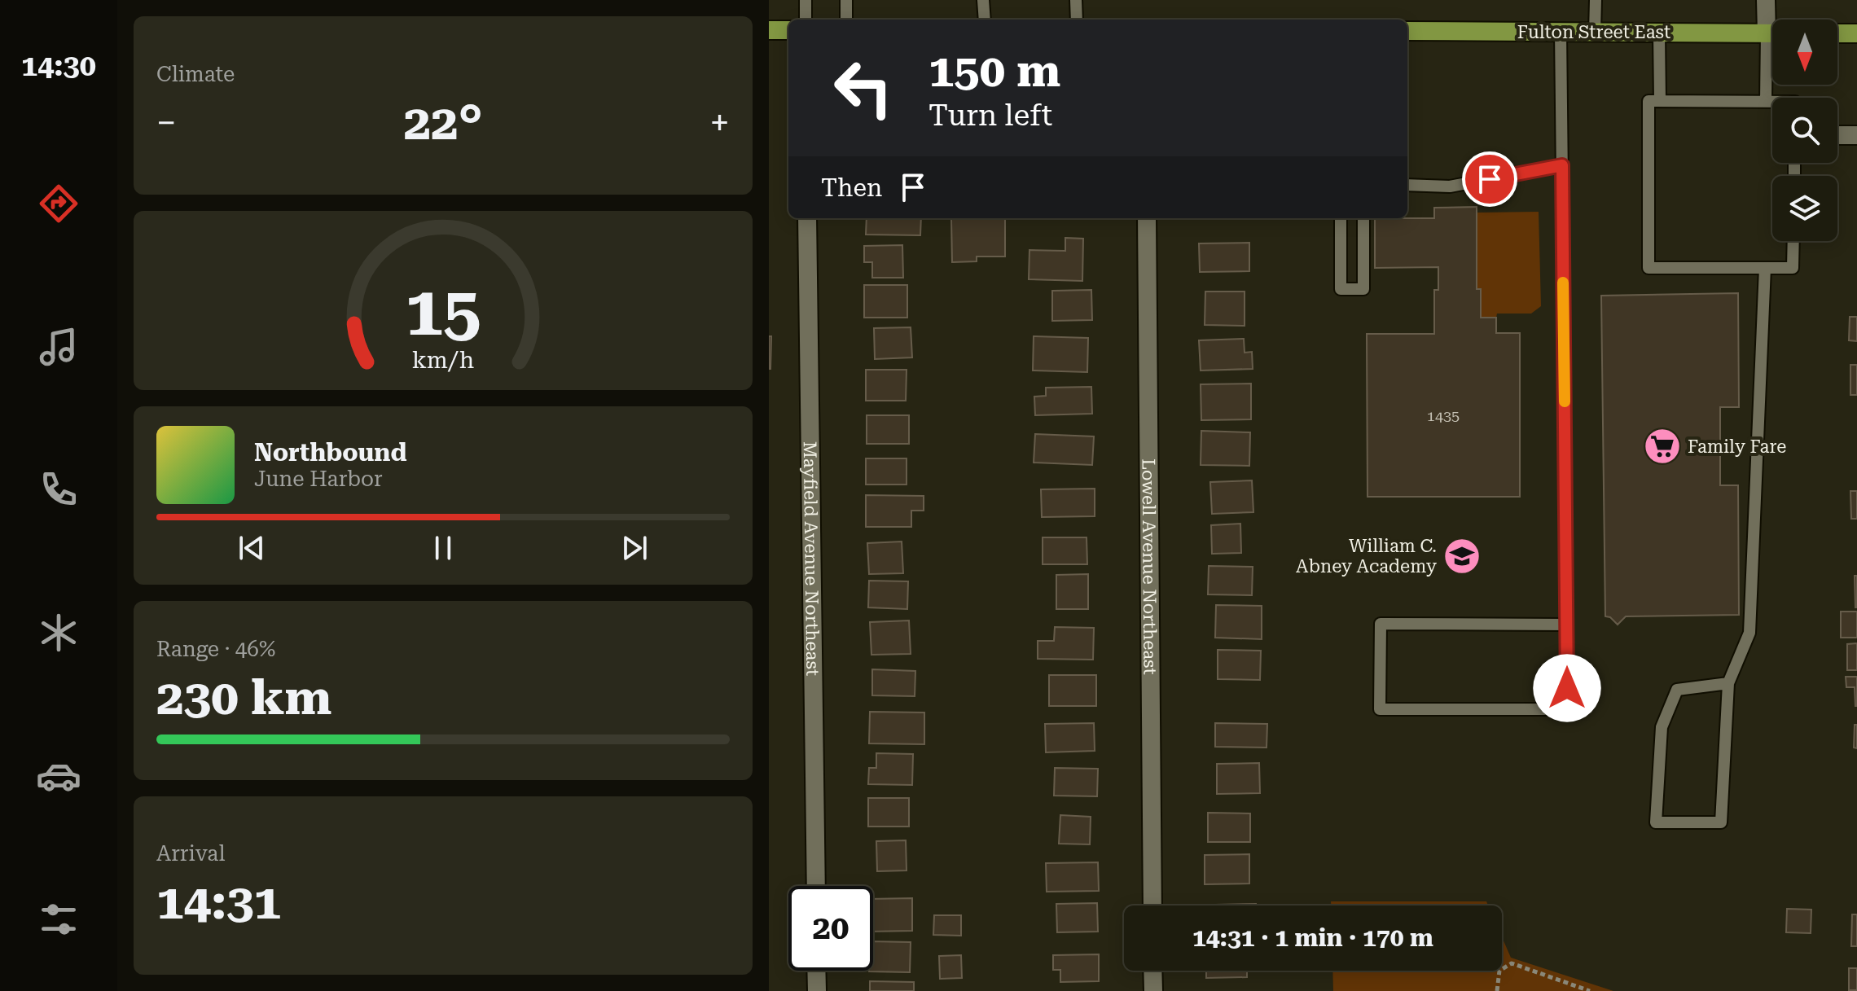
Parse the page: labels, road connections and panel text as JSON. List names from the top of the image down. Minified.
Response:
{"streets":{"main road":["Fulton Street East"],"street":["Mayfield Avenue Northeast","Lowell Avenue Northeast"]},"places":{"supermarket":["Family Fare"],"school or university":["William C. Abney Academy"]},"house_numbers":["1435"],"north":"bottom","page":{"tabs":"14:30","tile":["Climate",["Range · 46%","230 km"],["Arrival","14:31"]],"turn":["150 m","Turn left"],"heat":["−","22°","+"],"then":"Then","song":["Northbound","June Harbor"],"limit":"20","trip":"14:31 · 1 min · 170 m","gauge":["15","km/h"]}}
